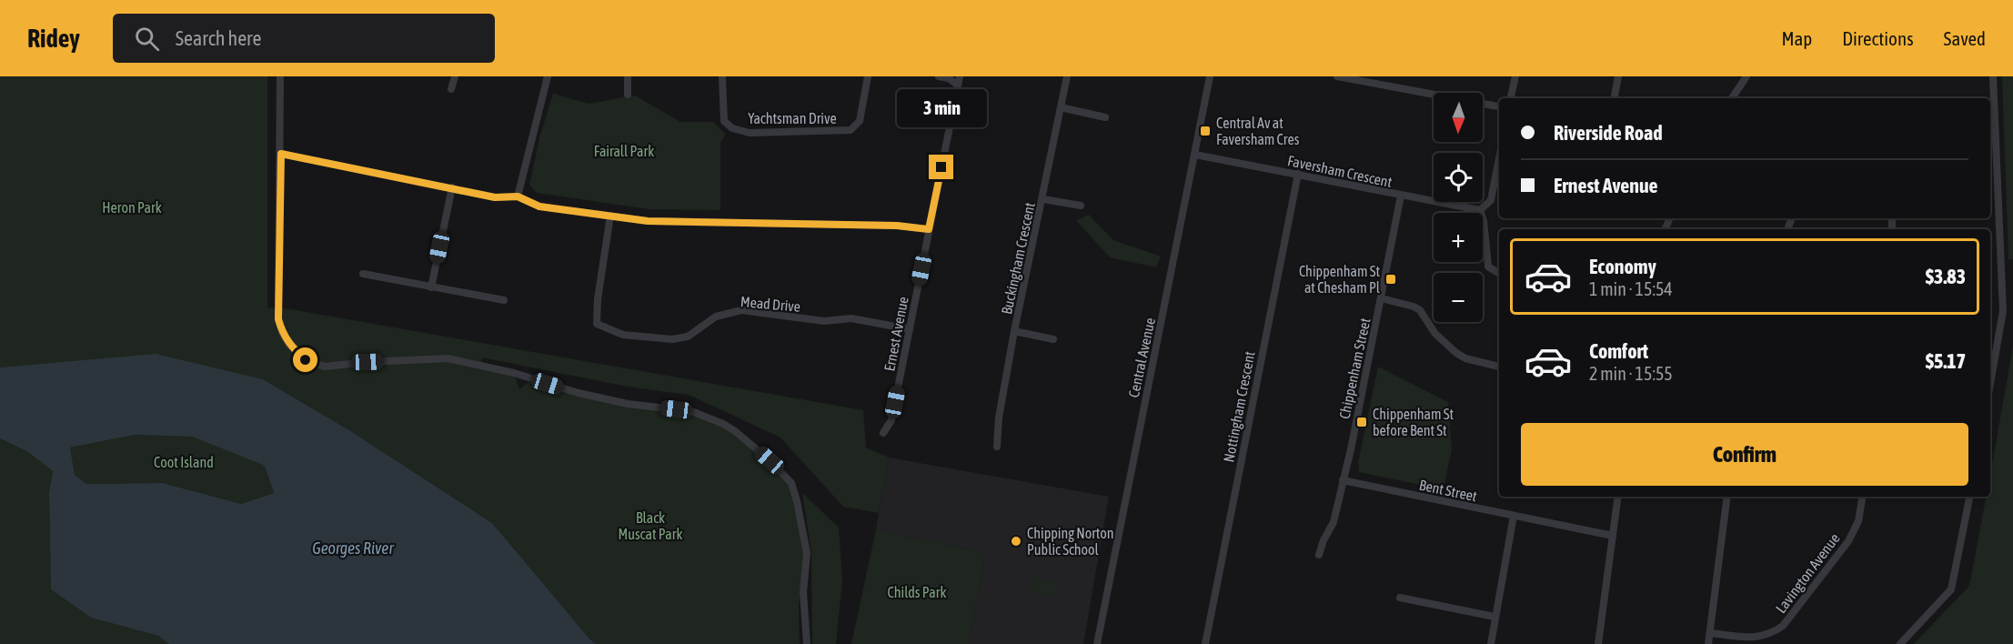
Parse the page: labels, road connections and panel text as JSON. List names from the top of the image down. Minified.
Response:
{"streets":{"street":["Yachtsman Drive","Faversham Crescent","Buckingham Crescent","Mead Drive","Ernest Avenue","Central Avenue","Chippenham Street","Nottingham Crescent","Bent Street","Lavington Avenue"]},"crossings":[["Faversham Crescent","Central Avenue"],["Faversham Crescent","Chippenham Street"],["Faversham Crescent","Nottingham Crescent"],["Mead Drive","Ernest Avenue"],["Chippenham Street","Bent Street"]],"water":["Georges River"],"parks":["Fairall Park","Heron Park","Coot Island","Black Muscat Park","Childs Park"],"places":{"transit":["Central Av at Faversham Cres","Chippenham St at Chesham Pl","Chippenham St before Bent St"],"other":["Chipping Norton Public School"]},"north":"bottom","page":{"header":"Ridey","search":"Search here","nav":["Map","Directions","Saved"],"bubble":"3 min","map_buttons":["+","−"],"banner":["Riverside Road","Ernest Avenue"],"list":[{"name":"Economy","note":"1 min · 15:54","value":"$3.83"},{"name":"Comfort","note":"2 min · 15:55","value":"$5.17"}],"buttons":"Confirm"}}
